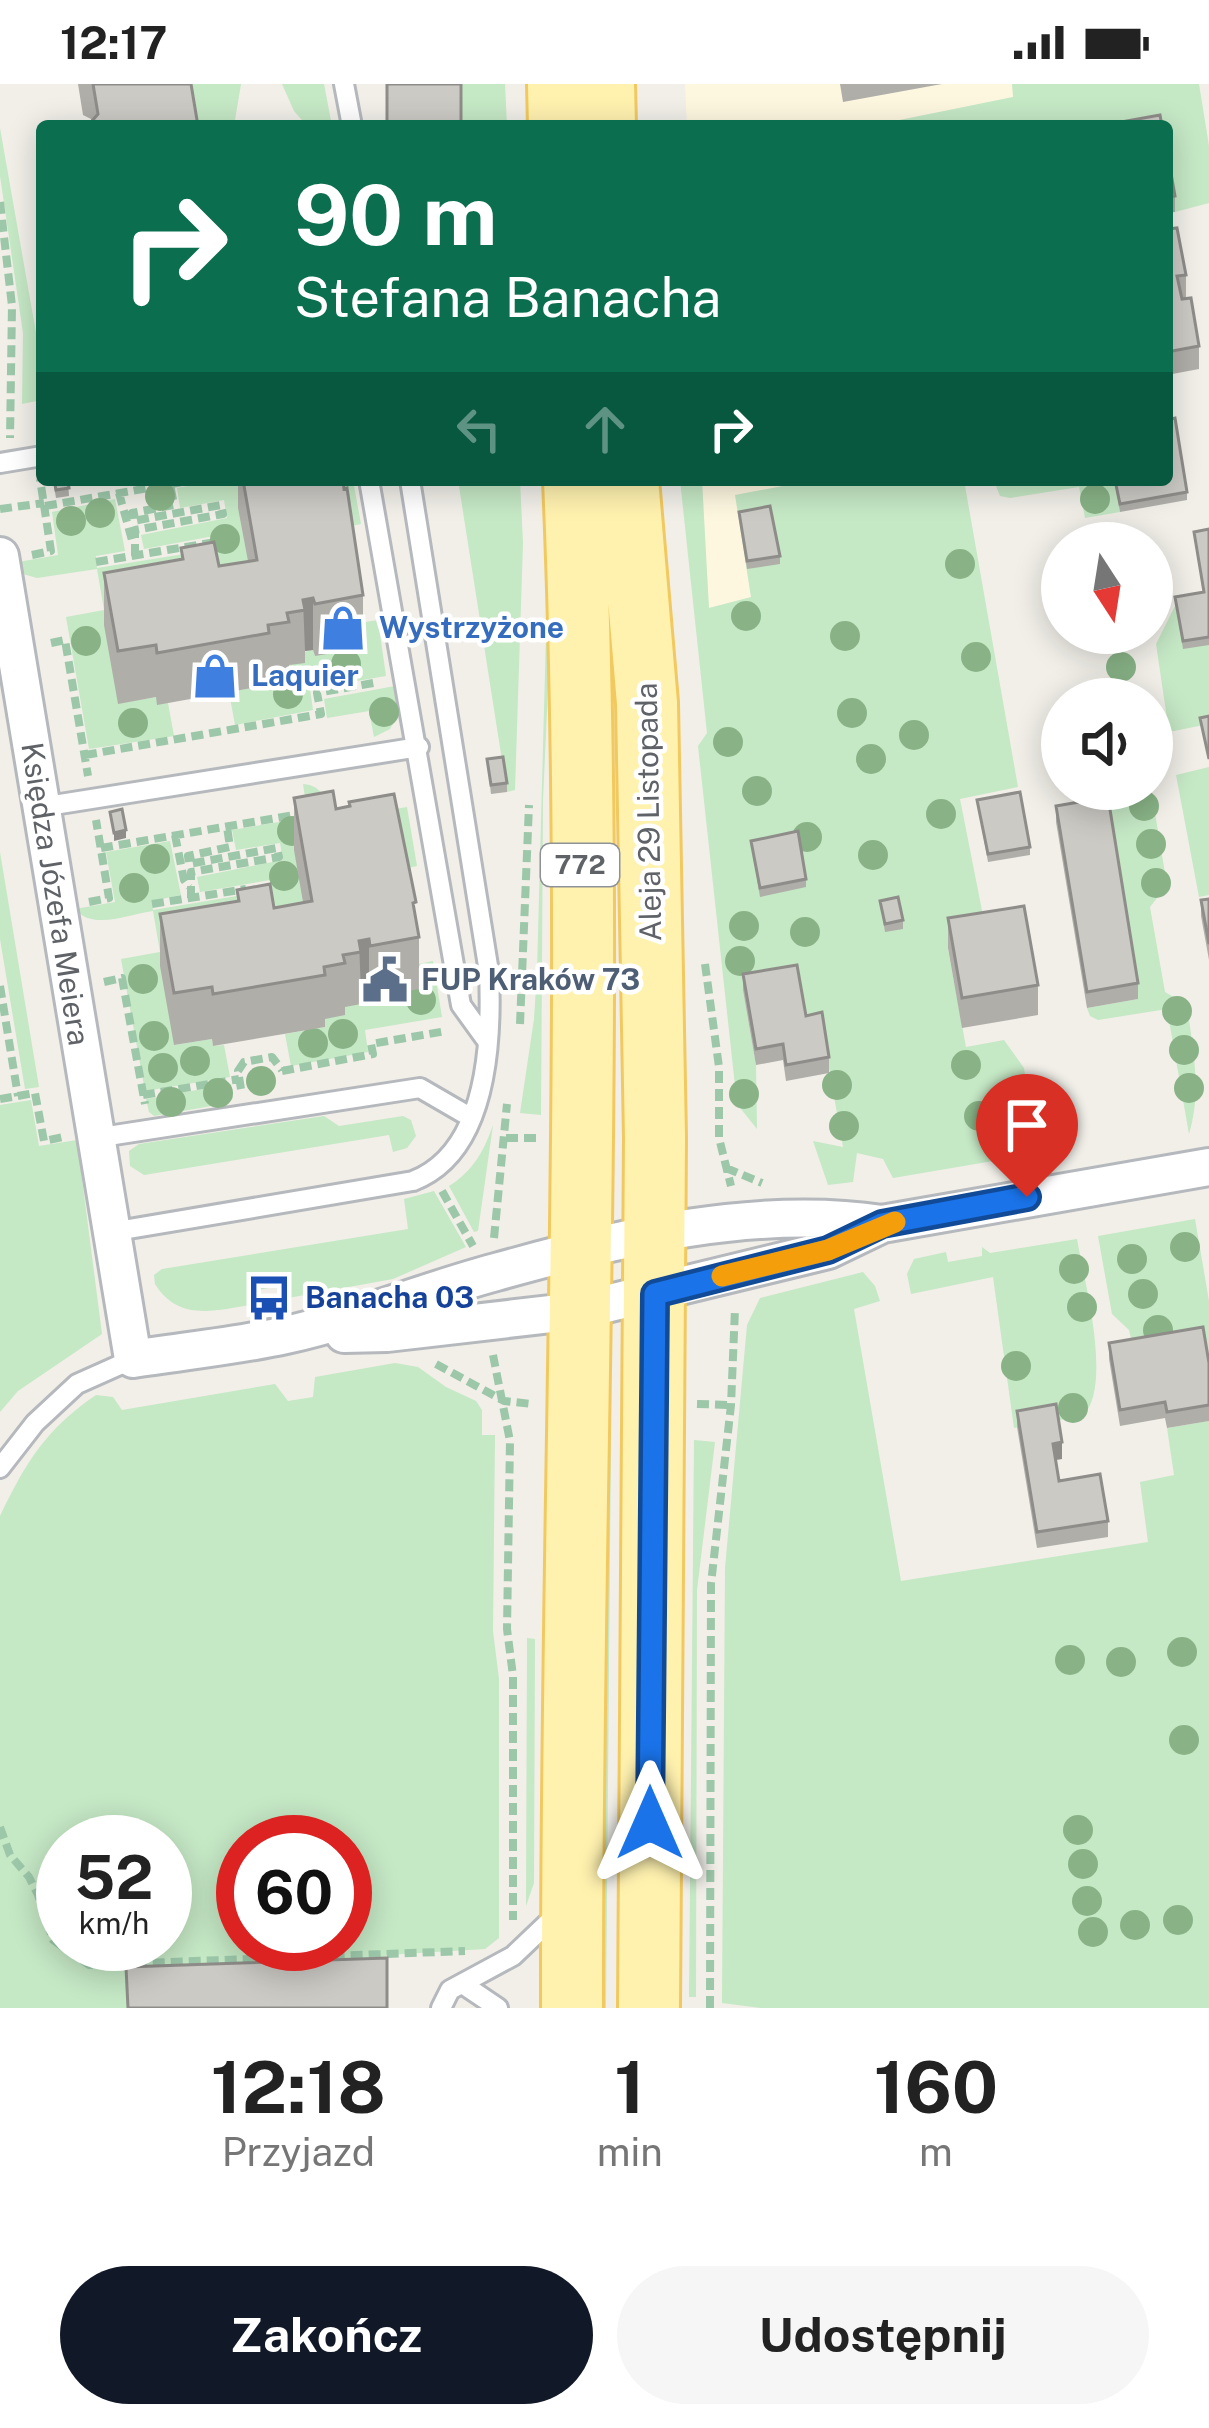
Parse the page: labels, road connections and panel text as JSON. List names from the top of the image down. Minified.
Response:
{"streets":{"main road":["Aleja 29 Listopada","772"],"street":["Księdza Józefa Meiera"]},"places":{"shop":["Wystrzyżone","Laquier"],"public building":["FUP Kraków 73"],"bus stop":["Banacha 03"]},"north":"bottom","page":{"status":"12:17","turn":["90 m","Stefana Banacha"],"speed":"52 km/h","limit":"60","eta":["12:18","Przyjazd","1","min","160","m"],"buttons":["Zakończ","Udostępnij"]}}
